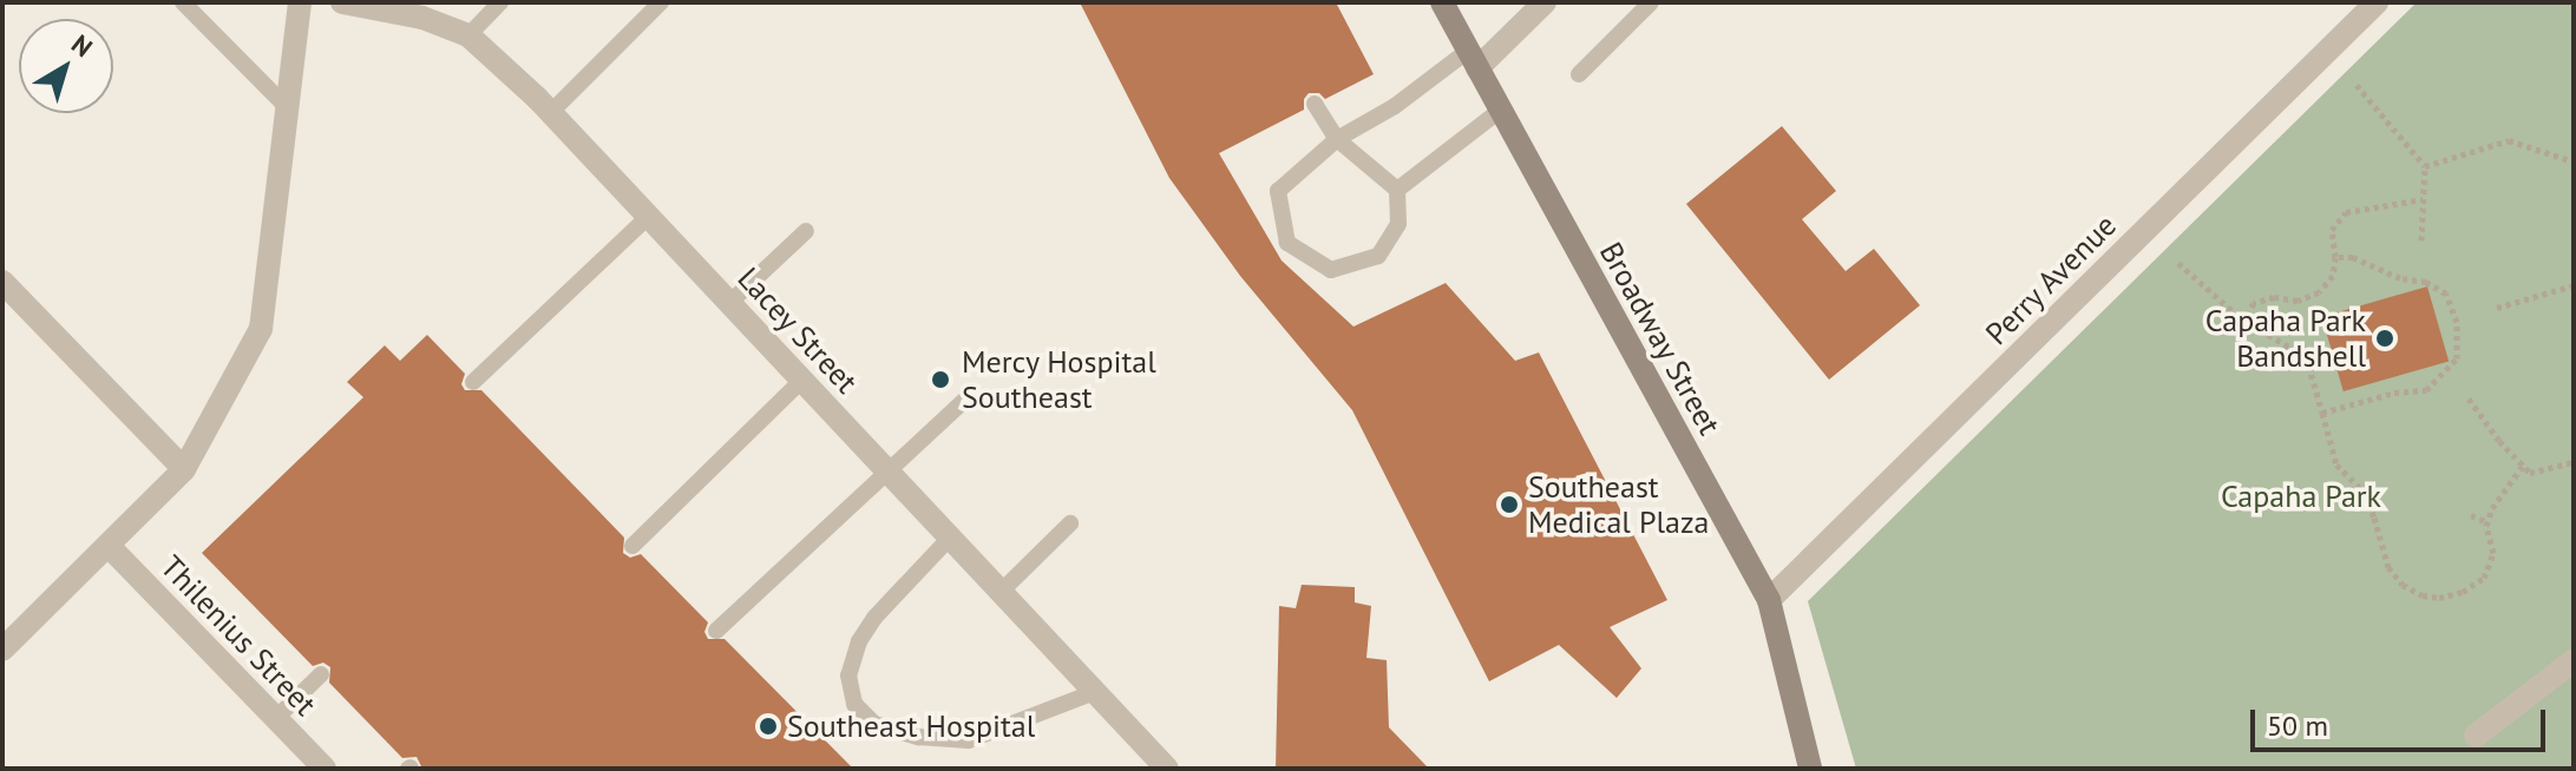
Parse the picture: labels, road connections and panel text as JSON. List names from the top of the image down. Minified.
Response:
{"streets":{"main road":["Broadway Street"],"street":["Perry Avenue","Lacey Street","Thilenius Street"]},"crossings":[["Perry Avenue","Broadway Street"]],"parks":["Capaha Park"],"places":["Capaha Park Bandshell","Mercy Hospital Southeast","Southeast Medical Plaza","Southeast Hospital"],"scale_bar":"50 m","north":"top right"}
